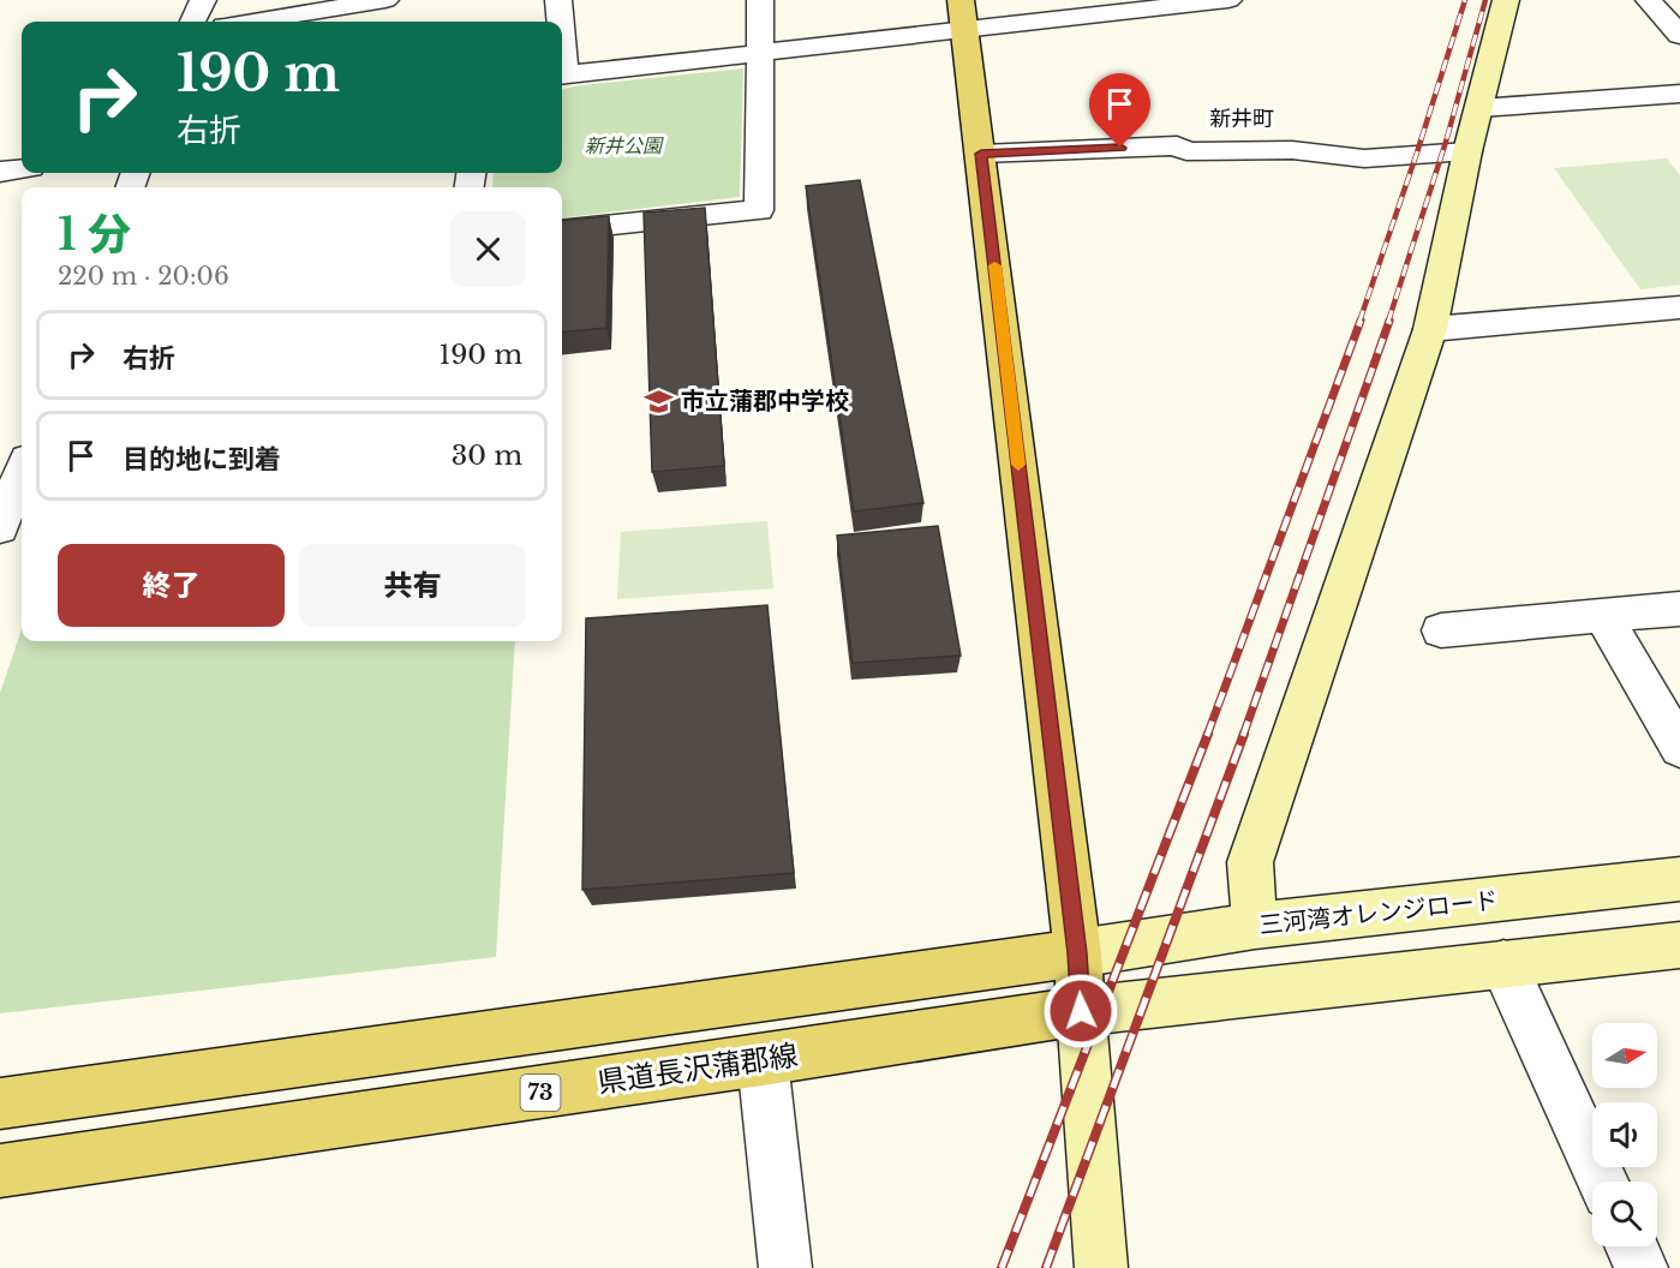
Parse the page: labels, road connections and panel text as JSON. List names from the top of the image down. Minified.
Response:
{"streets":{"main road":["県道長沢蒲郡線","73"],"street":["三河湾オレンジロード"]},"districts":["新井町"],"parks":["新井公園"],"places":{"school or university":["市立蒲郡中学校"]},"north":"right","page":{"turn":["190 m","右折"],"heading":["1 分","220 m · 20:06"],"list":[{"name":"右折","value":"190 m"},{"name":"目的地に到着","value":"30 m"}],"buttons":["終了","共有"]}}
